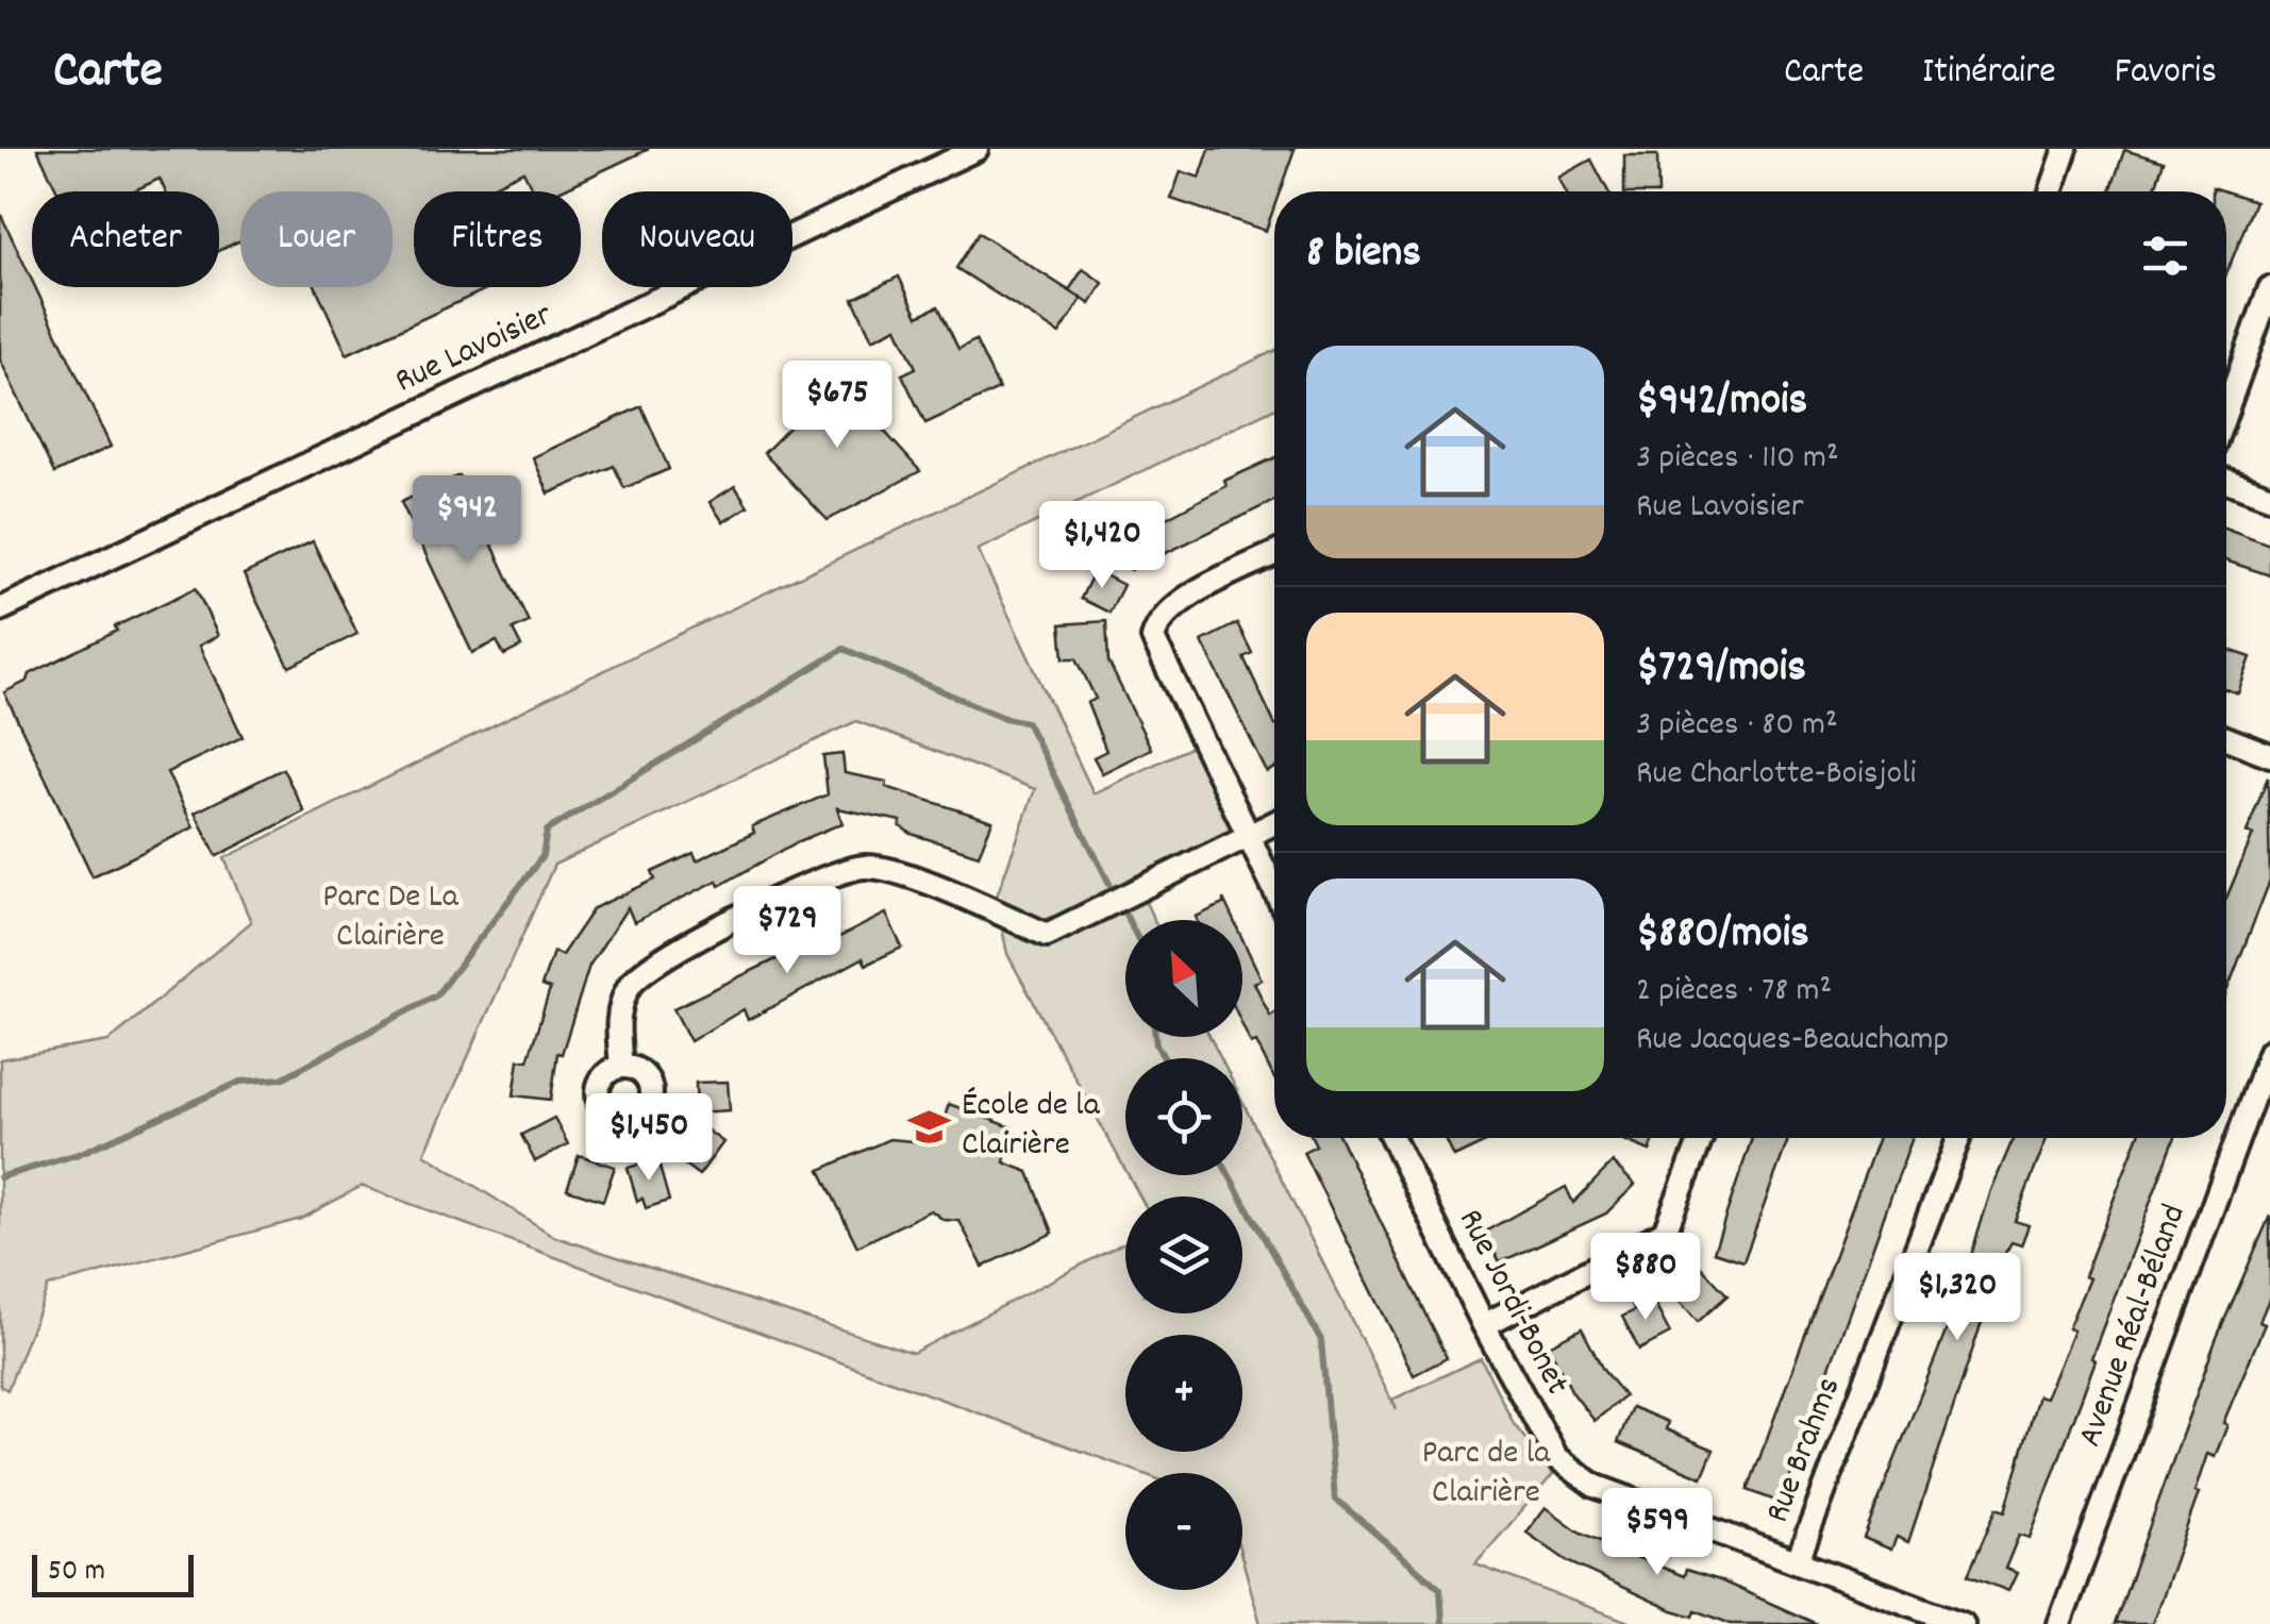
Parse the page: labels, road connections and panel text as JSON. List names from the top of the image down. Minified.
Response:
{"streets":{"street":["Rue Lavoisier","Rue Jordi-Bonet","Avenue Réal-Béland","Rue Brahms"]},"crossings":[["Rue Jordi-Bonet","Rue Brahms"]],"parks":["Parc De La Clairière","Parc de la Clairière"],"places":{"school or university":["École de la Clairière"]},"scale_bar":"50 m","north":"top left","page":{"header":"Carte","nav":["Carte","Itinéraire","Favoris"],"chip":["Acheter","Louer","Filtres","Nouveau"],"heading":"8 biens","list":[{"name":"$942/mois","note":"3 pièces · 110 m² · Rue Lavoisier"},{"name":"$729/mois","note":"3 pièces · 80 m² · Rue Charlotte-Boisjoli"},{"name":"$880/mois","note":"2 pièces · 78 m² · Rue Jacques-Beauchamp"}],"price":["$675","$942","$1,420","$729","$1,450","$880","$1,320","$599"],"map_buttons":["+","−"],"scale":"50 m"}}
